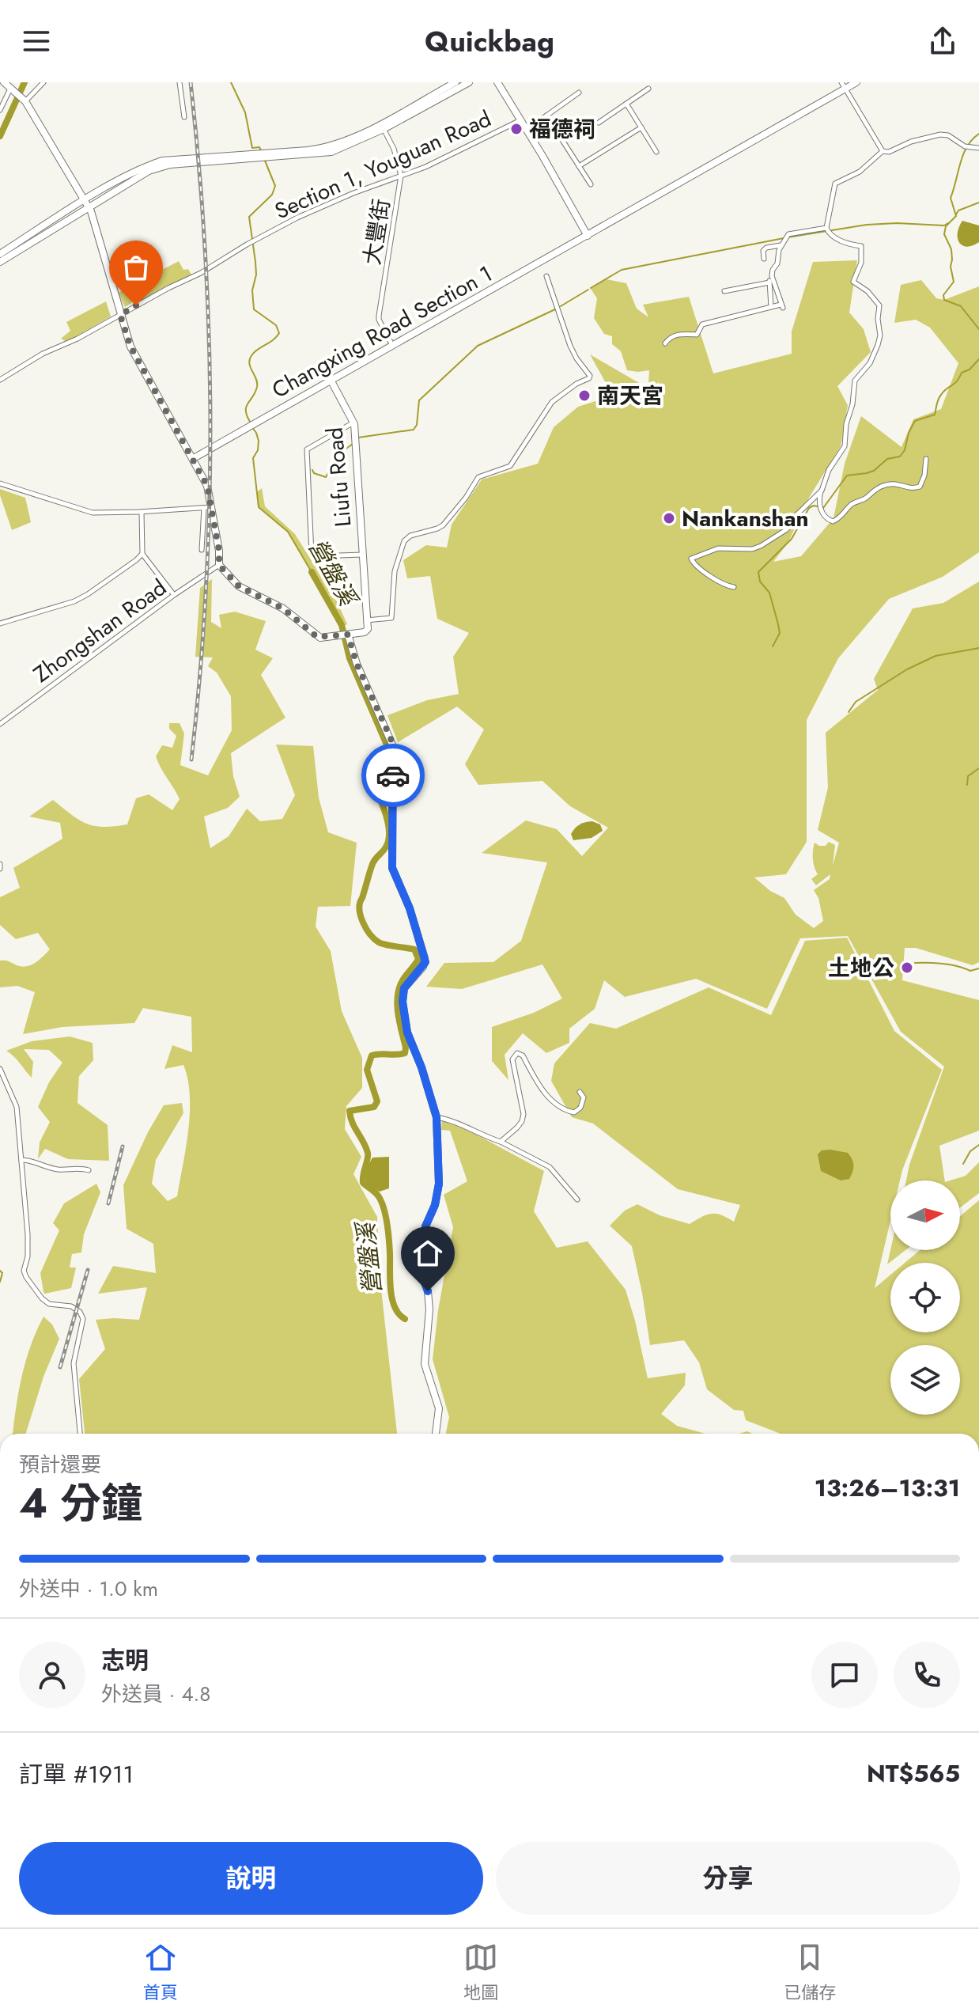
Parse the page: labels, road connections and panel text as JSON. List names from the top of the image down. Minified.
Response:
{"streets":{"street":["Section 1, Youguan Road","大豐街","Changxing Road Section 1","Liufu Road","Zhongshan Road"]},"crossings":[["Section 1, Youguan Road","大豐街"],["大豐街","Changxing Road Section 1"],["Changxing Road Section 1","Liufu Road"]],"water":["營盤溪"],"places":["福德祠","南天宮","Nankanshan","土地公"],"north":"right","page":{"header":"Quickbag","heading":["4 分鐘","預計還要","13:26–13:31"],"panel":["志明","外送員 · 4.8","訂單 #1911","NT$565"],"bar":"外送中 · 1.0 km","buttons":["說明","分享"],"tabs":["首頁","地圖","已儲存"]}}
